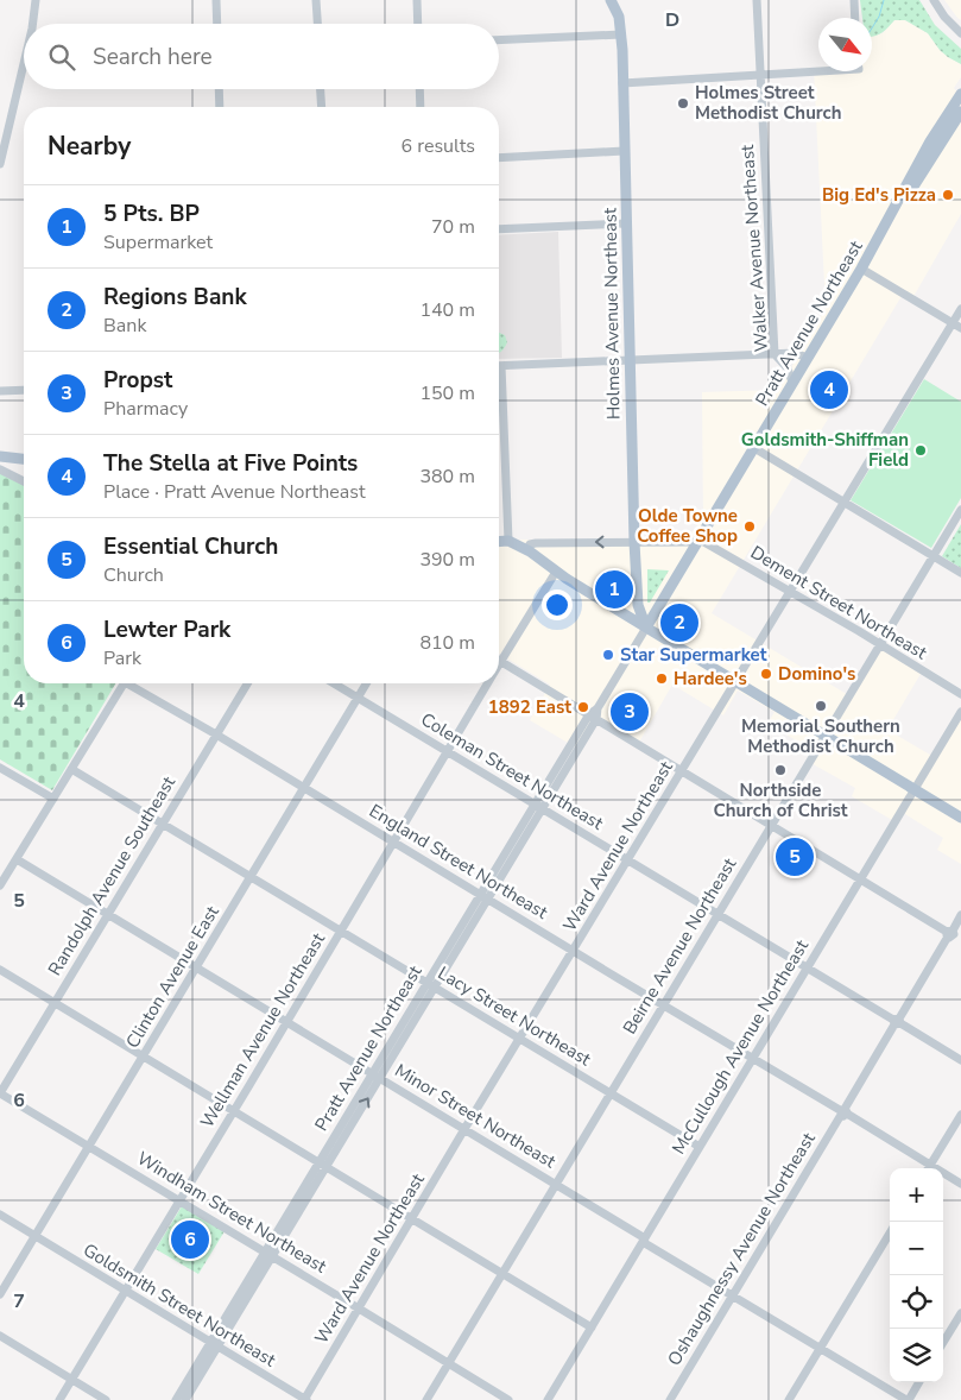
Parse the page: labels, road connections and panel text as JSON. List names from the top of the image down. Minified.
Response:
{"streets":{"main road":["Holmes Avenue Northeast","Pratt Avenue Northeast"],"street":["Walker Avenue Northeast","Dement Street Northeast","Coleman Street Northeast","Ward Avenue Northeast","England Street Northeast","Randolph Avenue Southeast","Beirne Avenue Northeast","Clinton Avenue East","Lacy Street Northeast","Wellman Avenue Northeast","McCullough Avenue Northeast","Minor Street Northeast","Windham Street Northeast","Oshaughnessy Avenue Northeast","Goldsmith Street Northeast"]},"crossings":[["Walker Avenue Northeast","Pratt Avenue Northeast"],["Holmes Avenue Northeast","Pratt Avenue Northeast"],["Holmes Avenue Northeast","Dement Street Northeast"],["Pratt Avenue Northeast","Dement Street Northeast"],["Pratt Avenue Northeast","Coleman Street Northeast"],["Pratt Avenue Northeast","England Street Northeast"],["Pratt Avenue Northeast","Lacy Street Northeast"],["Pratt Avenue Northeast","Minor Street Northeast"],["Pratt Avenue Northeast","Windham Street Northeast"],["Pratt Avenue Northeast","Goldsmith Street Northeast"],["Dement Street Northeast","Ward Avenue Northeast"],["Dement Street Northeast","Beirne Avenue Northeast"],["Coleman Street Northeast","Ward Avenue Northeast"],["Coleman Street Northeast","Beirne Avenue Northeast"],["Coleman Street Northeast","Clinton Avenue East"],["Coleman Street Northeast","Wellman Avenue Northeast"],["Coleman Street Northeast","McCullough Avenue Northeast"],["Coleman Street Northeast","Oshaughnessy Avenue Northeast"],["Ward Avenue Northeast","England Street Northeast"],["Ward Avenue Northeast","Lacy Street Northeast"],["Ward Avenue Northeast","Minor Street Northeast"],["Ward Avenue Northeast","Windham Street Northeast"],["Ward Avenue Northeast","Goldsmith Street Northeast"],["England Street Northeast","Randolph Avenue Southeast"],["England Street Northeast","Beirne Avenue Northeast"],["England Street Northeast","Clinton Avenue East"],["England Street Northeast","Wellman Avenue Northeast"],["England Street Northeast","McCullough Avenue Northeast"],["England Street Northeast","Oshaughnessy Avenue Northeast"],["Randolph Avenue Southeast","Lacy Street Northeast"],["Randolph Avenue Southeast","Minor Street Northeast"],["Randolph Avenue Southeast","Windham Street Northeast"],["Beirne Avenue Northeast","Lacy Street Northeast"],["Beirne Avenue Northeast","Minor Street Northeast"],["Beirne Avenue Northeast","Windham Street Northeast"],["Clinton Avenue East","Lacy Street Northeast"],["Clinton Avenue East","Minor Street Northeast"],["Clinton Avenue East","Windham Street Northeast"],["Clinton Avenue East","Goldsmith Street Northeast"],["Lacy Street Northeast","Wellman Avenue Northeast"],["Lacy Street Northeast","McCullough Avenue Northeast"],["Wellman Avenue Northeast","Minor Street Northeast"],["Wellman Avenue Northeast","Windham Street Northeast"],["Wellman Avenue Northeast","Goldsmith Street Northeast"],["McCullough Avenue Northeast","Minor Street Northeast"],["Minor Street Northeast","Oshaughnessy Avenue Northeast"]],"places":["Holmes Street Methodist Church","Big Ed's Pizza","Goldsmith-Shiffman Field","Olde Towne Coffee Shop","Star Supermarket","Domino's","Hardee's","Memorial Southern Methodist Church","1892 East","Northside Church of Christ"],"north":"bottom right","page":{"search":"Search here","heading":["Nearby","6 results"],"list":[{"mark":"1","name":"5 Pts. BP","note":"Supermarket","value":"70 m"},{"mark":"2","name":"Regions Bank","note":"Bank","value":"140 m"},{"mark":"3","name":"Propst","note":"Pharmacy","value":"150 m"},{"mark":"4","name":"The Stella at Five Points","note":"Place · Pratt Avenue Northeast","value":"380 m"},{"mark":"5","name":"Essential Church","note":"Church","value":"390 m"},{"mark":"6","name":"Lewter Park","note":"Park","value":"810 m"}],"pins":["4","1","2","3","5","6"],"map_buttons":["+","−"]},"grid":{"columns":["D"],"rows":["4","5","6","7"]}}
